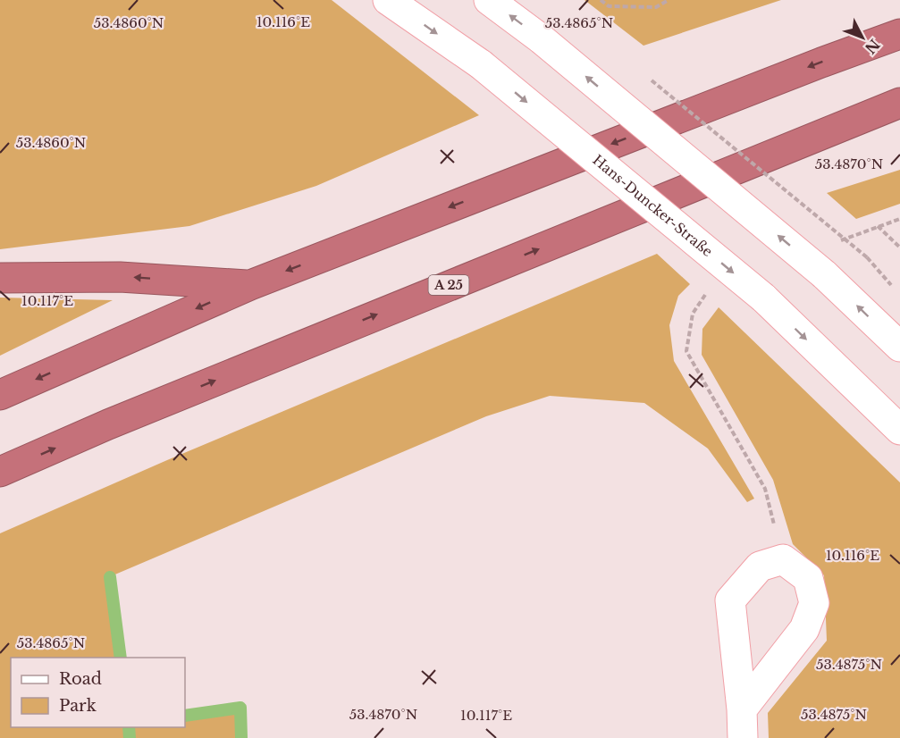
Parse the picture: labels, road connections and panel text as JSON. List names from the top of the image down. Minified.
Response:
{"streets":{"highway":["A 25"],"street":["Hans-Duncker-Straße"]},"legend":["Road","Park"],"north":"bottom right","coordinates":["10.116°E","53.4860°N","53.4865°N","53.4870°N","10.117°E","53.4875°N"]}
